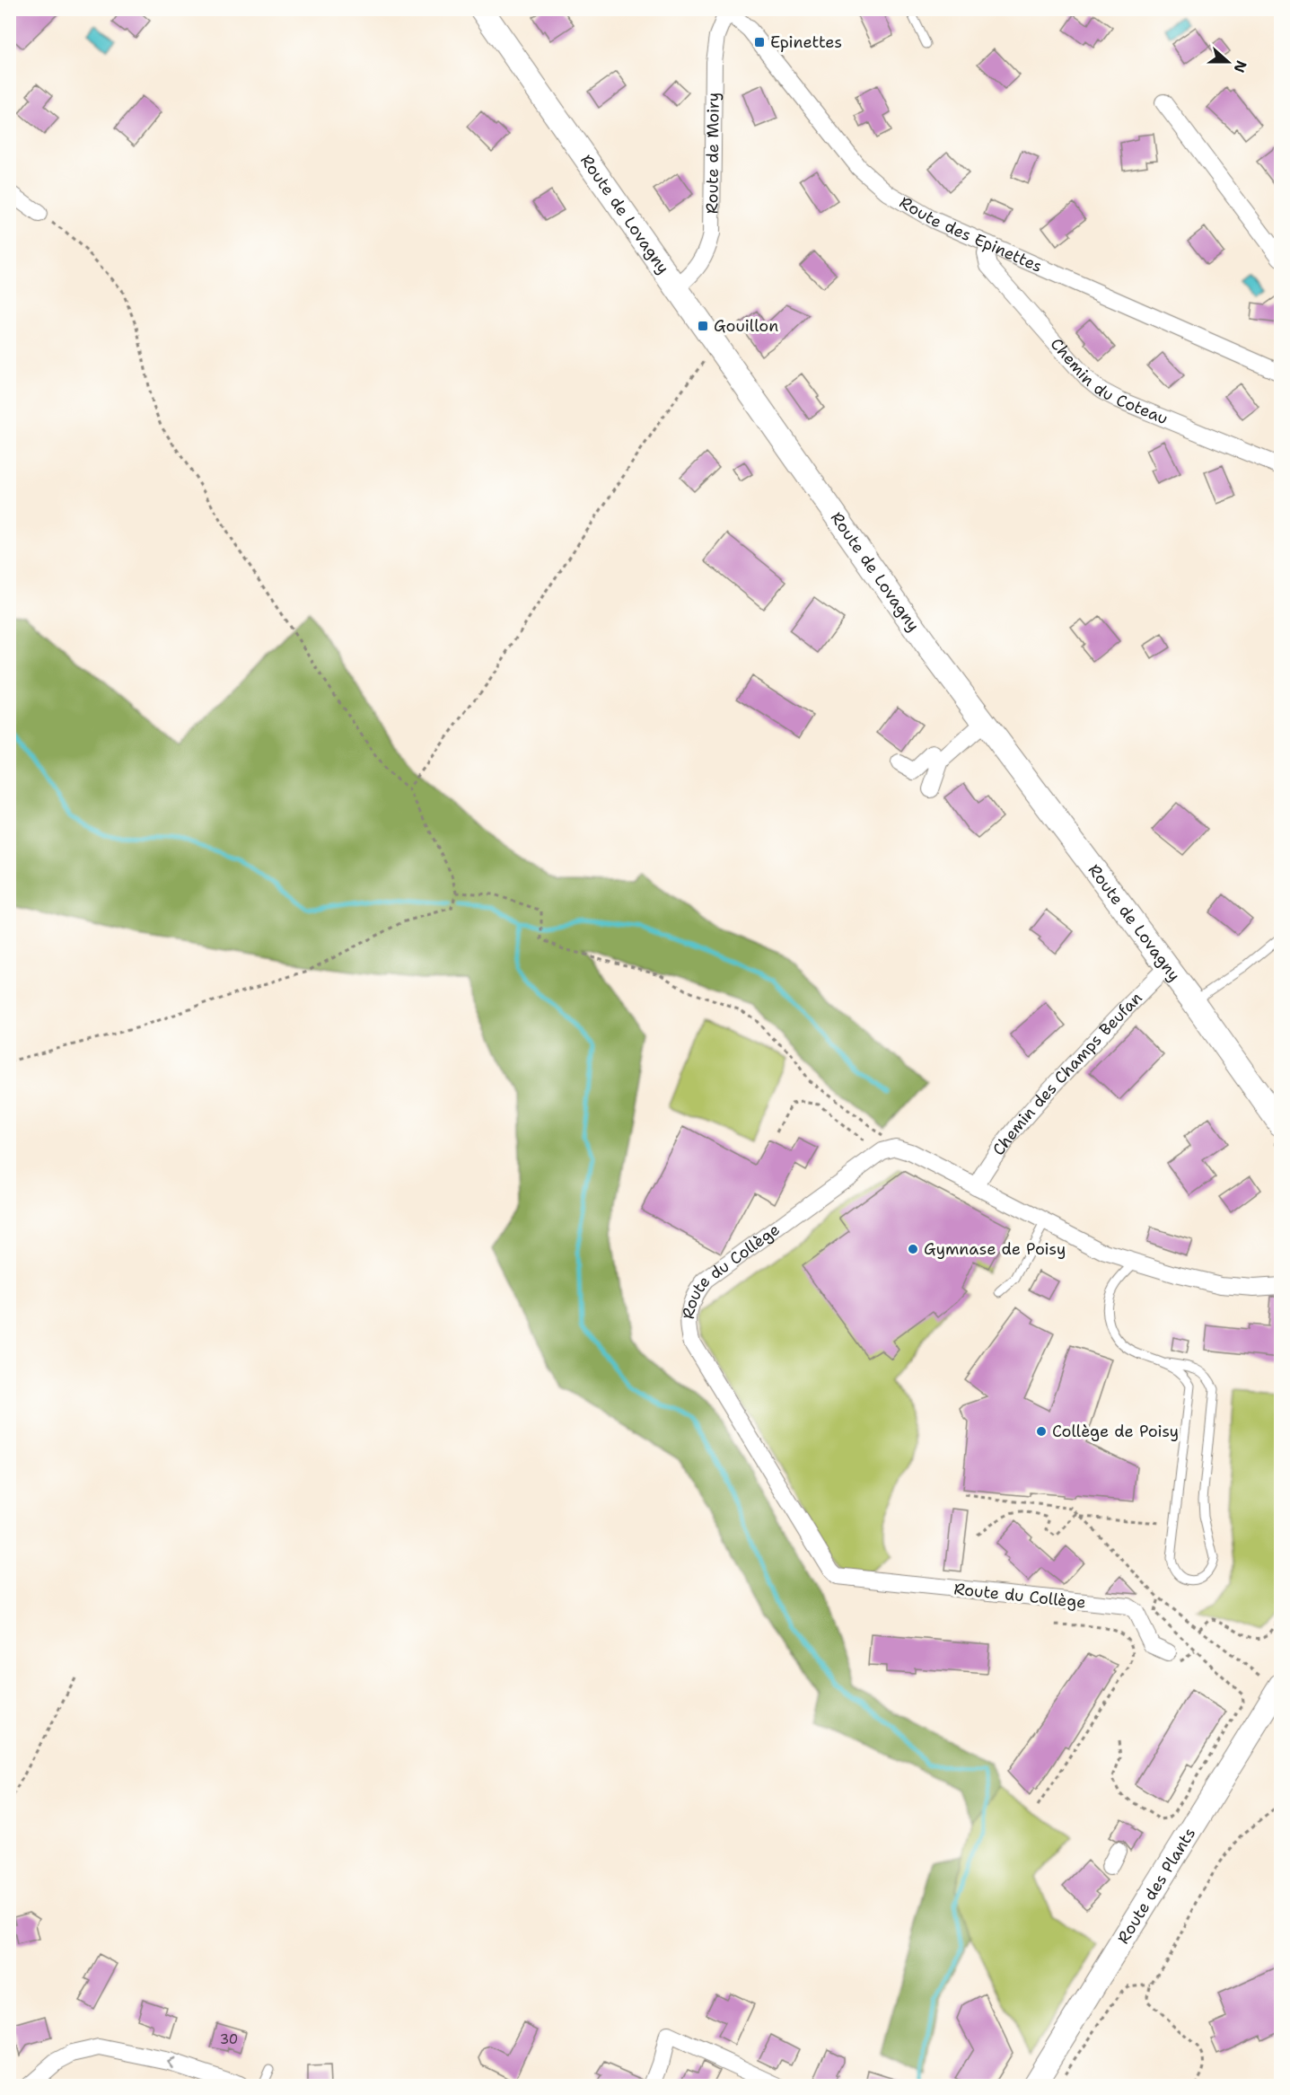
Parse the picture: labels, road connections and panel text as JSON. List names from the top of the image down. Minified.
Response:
{"streets":{"main road":["Route de Lovagny","Route des Plants"],"street":["Route de Moiry","Route des Epinettes","Chemin du Coteau","Chemin des Champs Beufan","Route du Collège"]},"crossings":[["Route de Moiry","Route de Lovagny"],["Route de Moiry","Route des Epinettes"],["Route de Lovagny","Chemin des Champs Beufan"],["Route des Epinettes","Chemin du Coteau"]],"places":{"transit":["Epinettes","Gouillon"],"other":["Gymnase de Poisy","Collège de Poisy"]},"house_numbers":["30"],"north":"right"}
